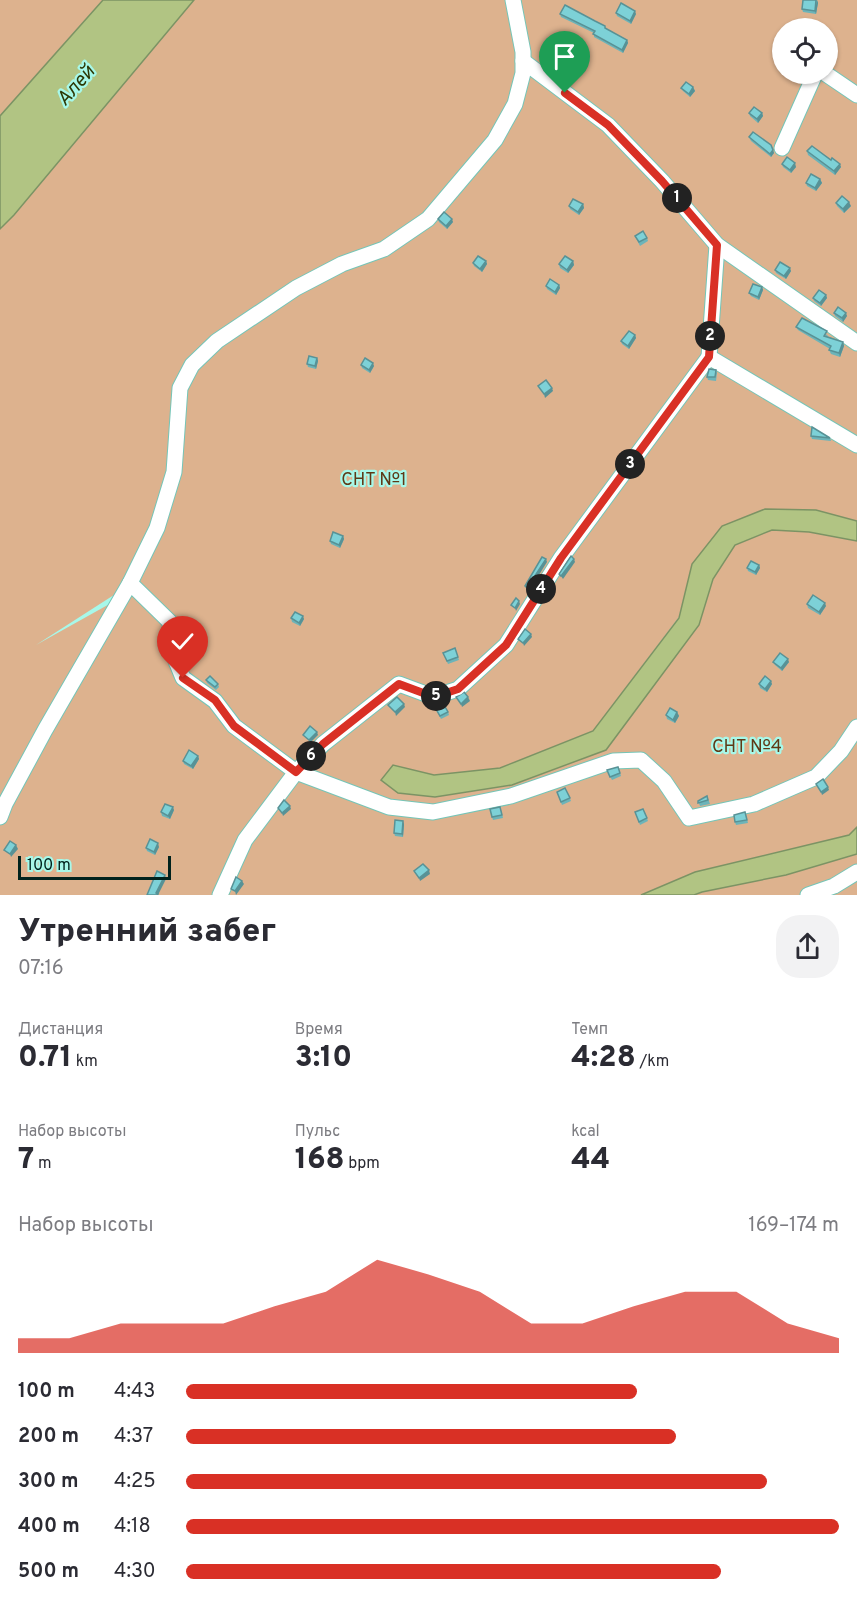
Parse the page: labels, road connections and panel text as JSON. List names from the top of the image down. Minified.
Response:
{"water":["Алей"],"parks":["СНТ №1","СНТ №4"],"scale_bar":"100 m","page":{"pins":["1","2","3","4","5","6"],"scale":"100 m","heading":["Утренний забег","07:16"],"stats":[["Дистанция","0.71 km"],["Время","3:10"],["Темп","4:28 /km"],["Набор высоты","7 m"],["Пульс","168 bpm"],["kcal","44"]],"chart":["Набор высоты","169–174 m"],"list":[{"name":"100 m","note":"4:43"},{"name":"200 m","note":"4:37"},{"name":"300 m","note":"4:25"},{"name":"400 m","note":"4:18"},{"name":"500 m","note":"4:30"}]}}
